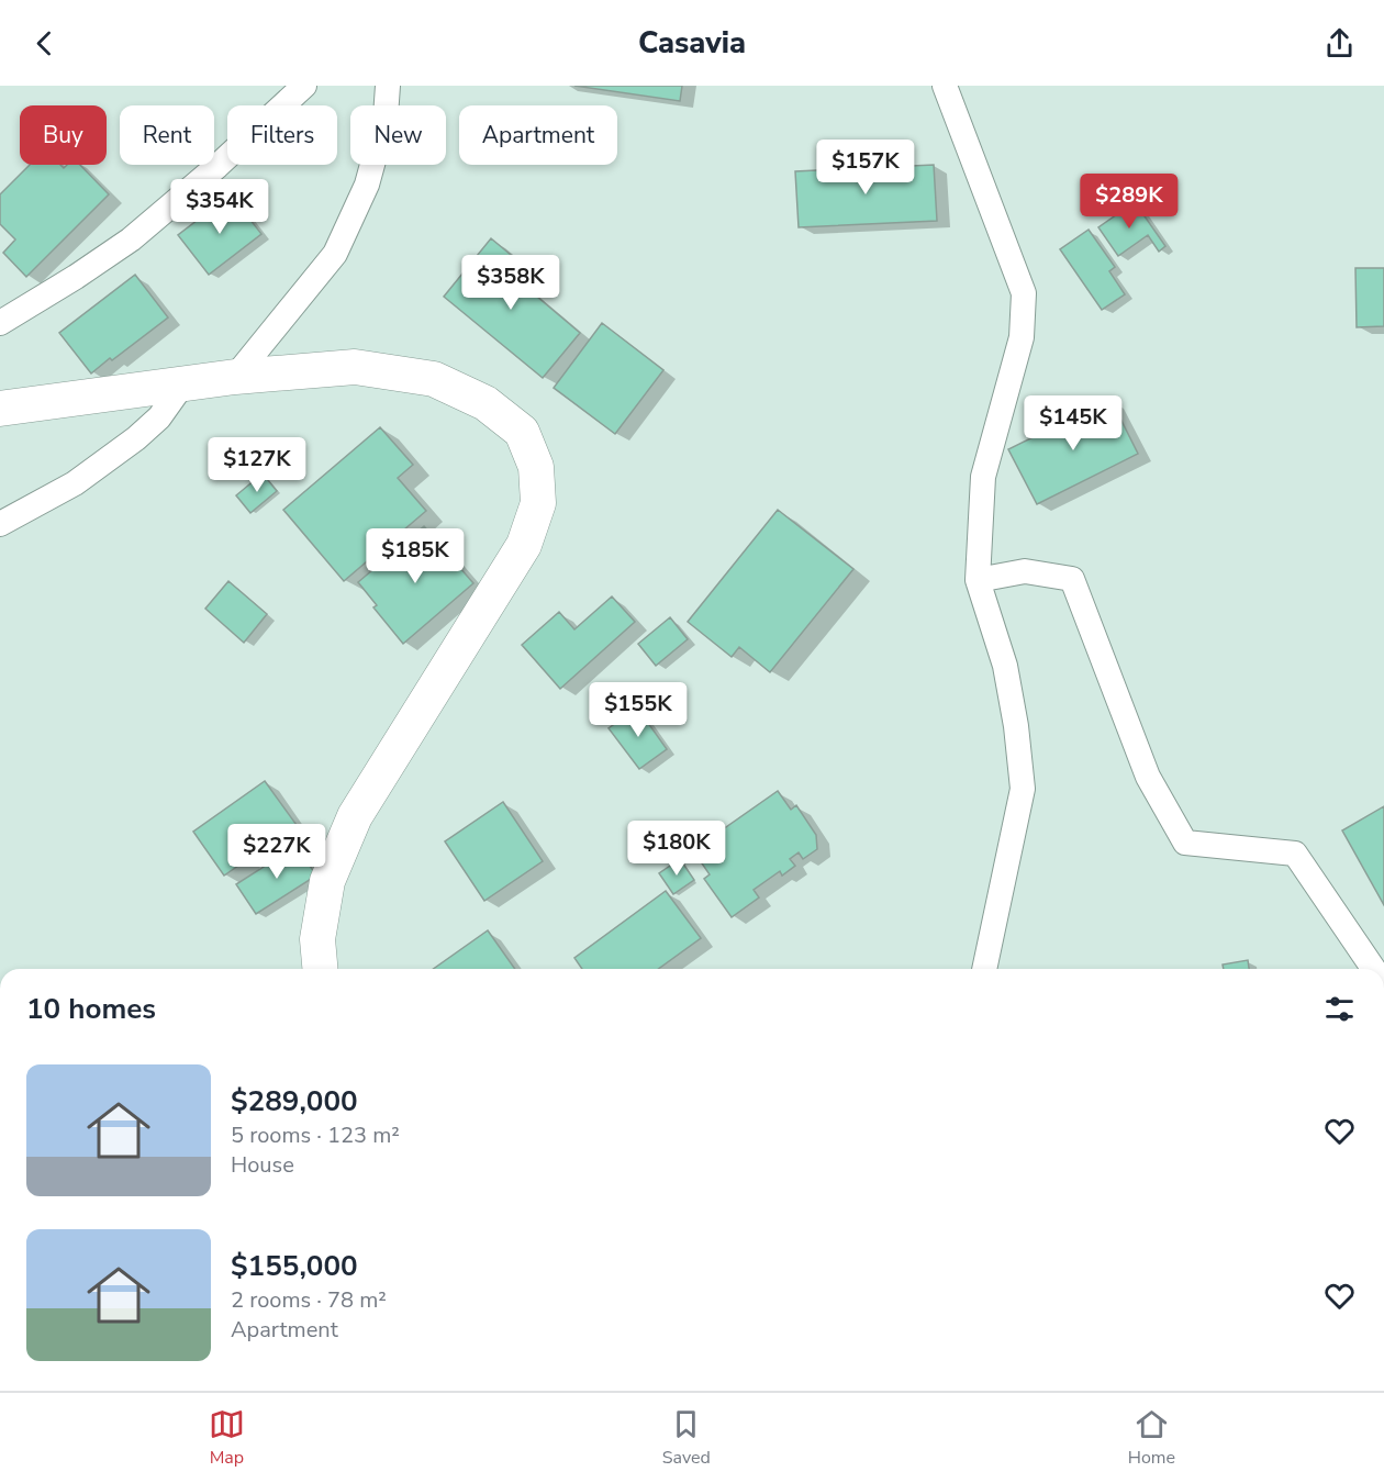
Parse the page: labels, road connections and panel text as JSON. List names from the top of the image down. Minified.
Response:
{"page":{"header":"Casavia","chip":["Buy","Rent","Filters","New","Apartment"],"price":["$157K","$289K","$354K","$358K","$145K","$127K","$185K","$155K","$180K","$227K"],"heading":"10 homes","list":[{"name":"$289,000","note":"5 rooms · 123 m² · House"},{"name":"$155,000","note":"2 rooms · 78 m² · Apartment"}],"tabs":["Map","Saved","Home"]}}
